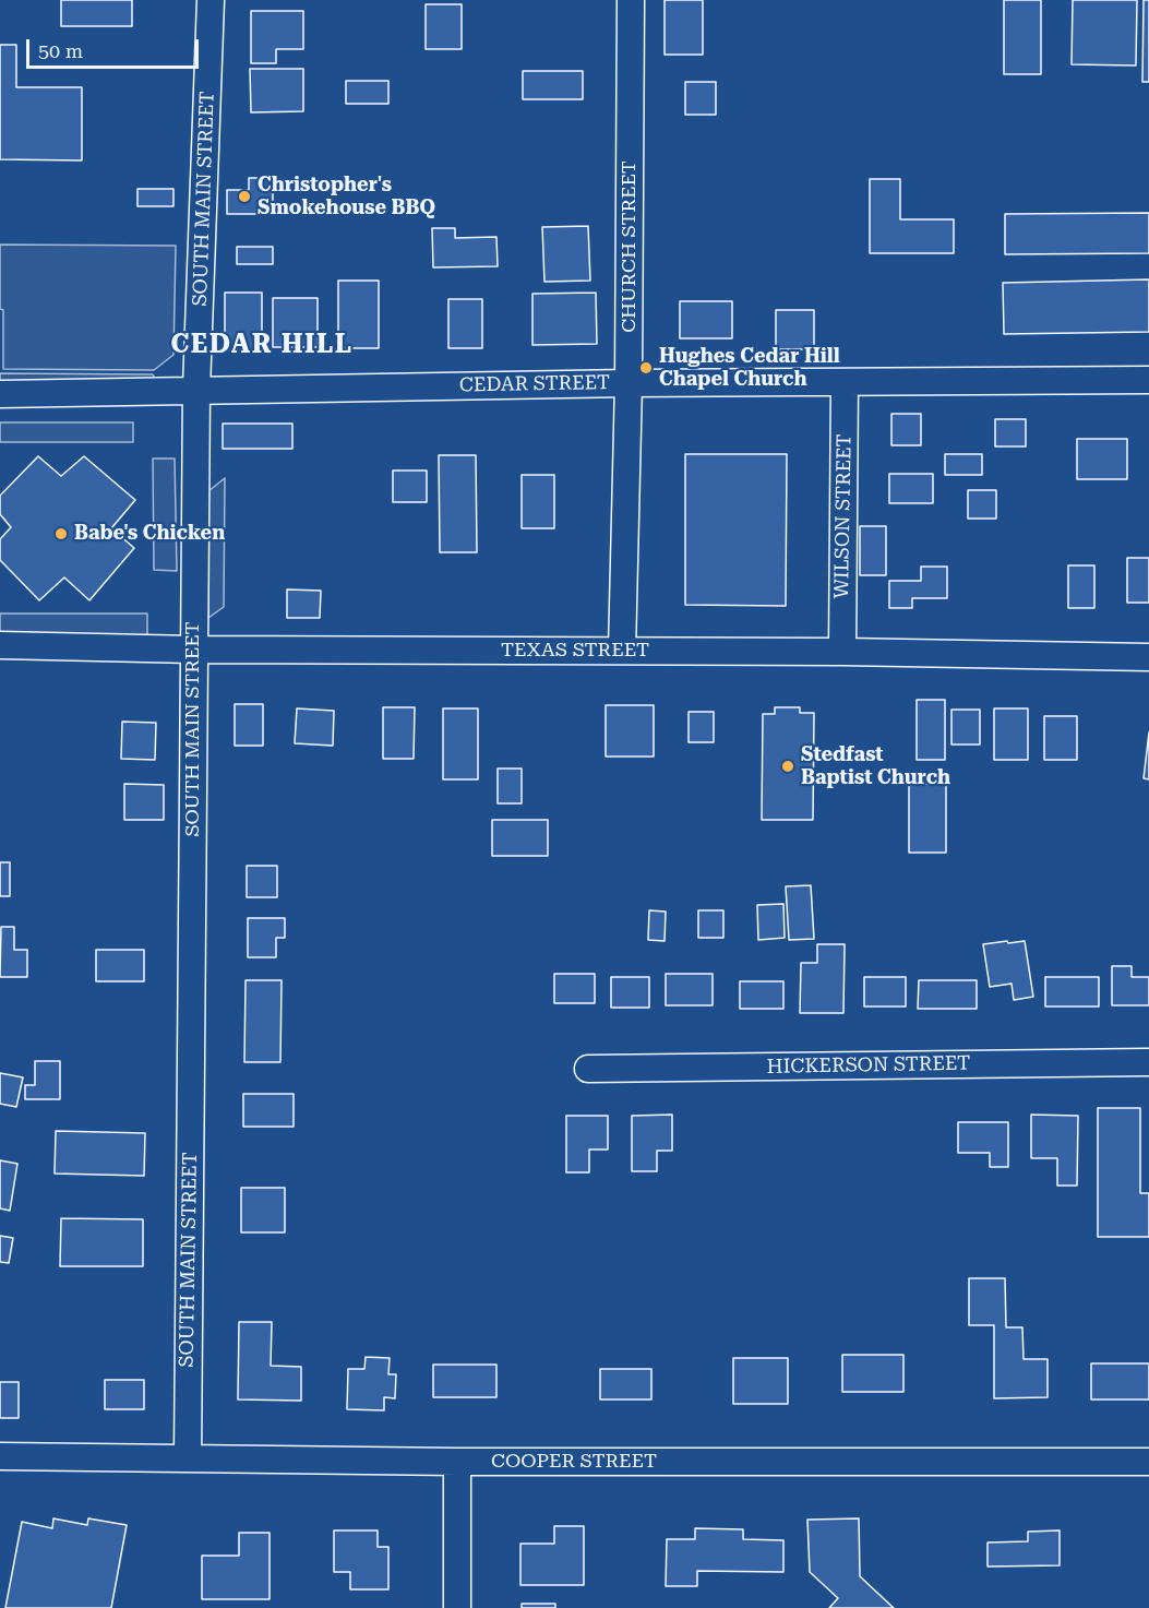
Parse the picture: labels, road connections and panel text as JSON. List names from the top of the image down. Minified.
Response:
{"streets":{"street":["SOUTH MAIN STREET","CHURCH STREET","CEDAR STREET","WILSON STREET","TEXAS STREET","HICKERSON STREET","COOPER STREET"]},"crossings":[["SOUTH MAIN STREET","CEDAR STREET"],["SOUTH MAIN STREET","TEXAS STREET"],["SOUTH MAIN STREET","COOPER STREET"],["CHURCH STREET","CEDAR STREET"],["CHURCH STREET","TEXAS STREET"],["CEDAR STREET","WILSON STREET"],["WILSON STREET","TEXAS STREET"]],"districts":["CEDAR HILL"],"places":["Christopher's Smokehouse BBQ","Hughes Cedar Hill Chapel Church","Babe's Chicken","Stedfast Baptist Church"],"scale_bar":"50 m"}
